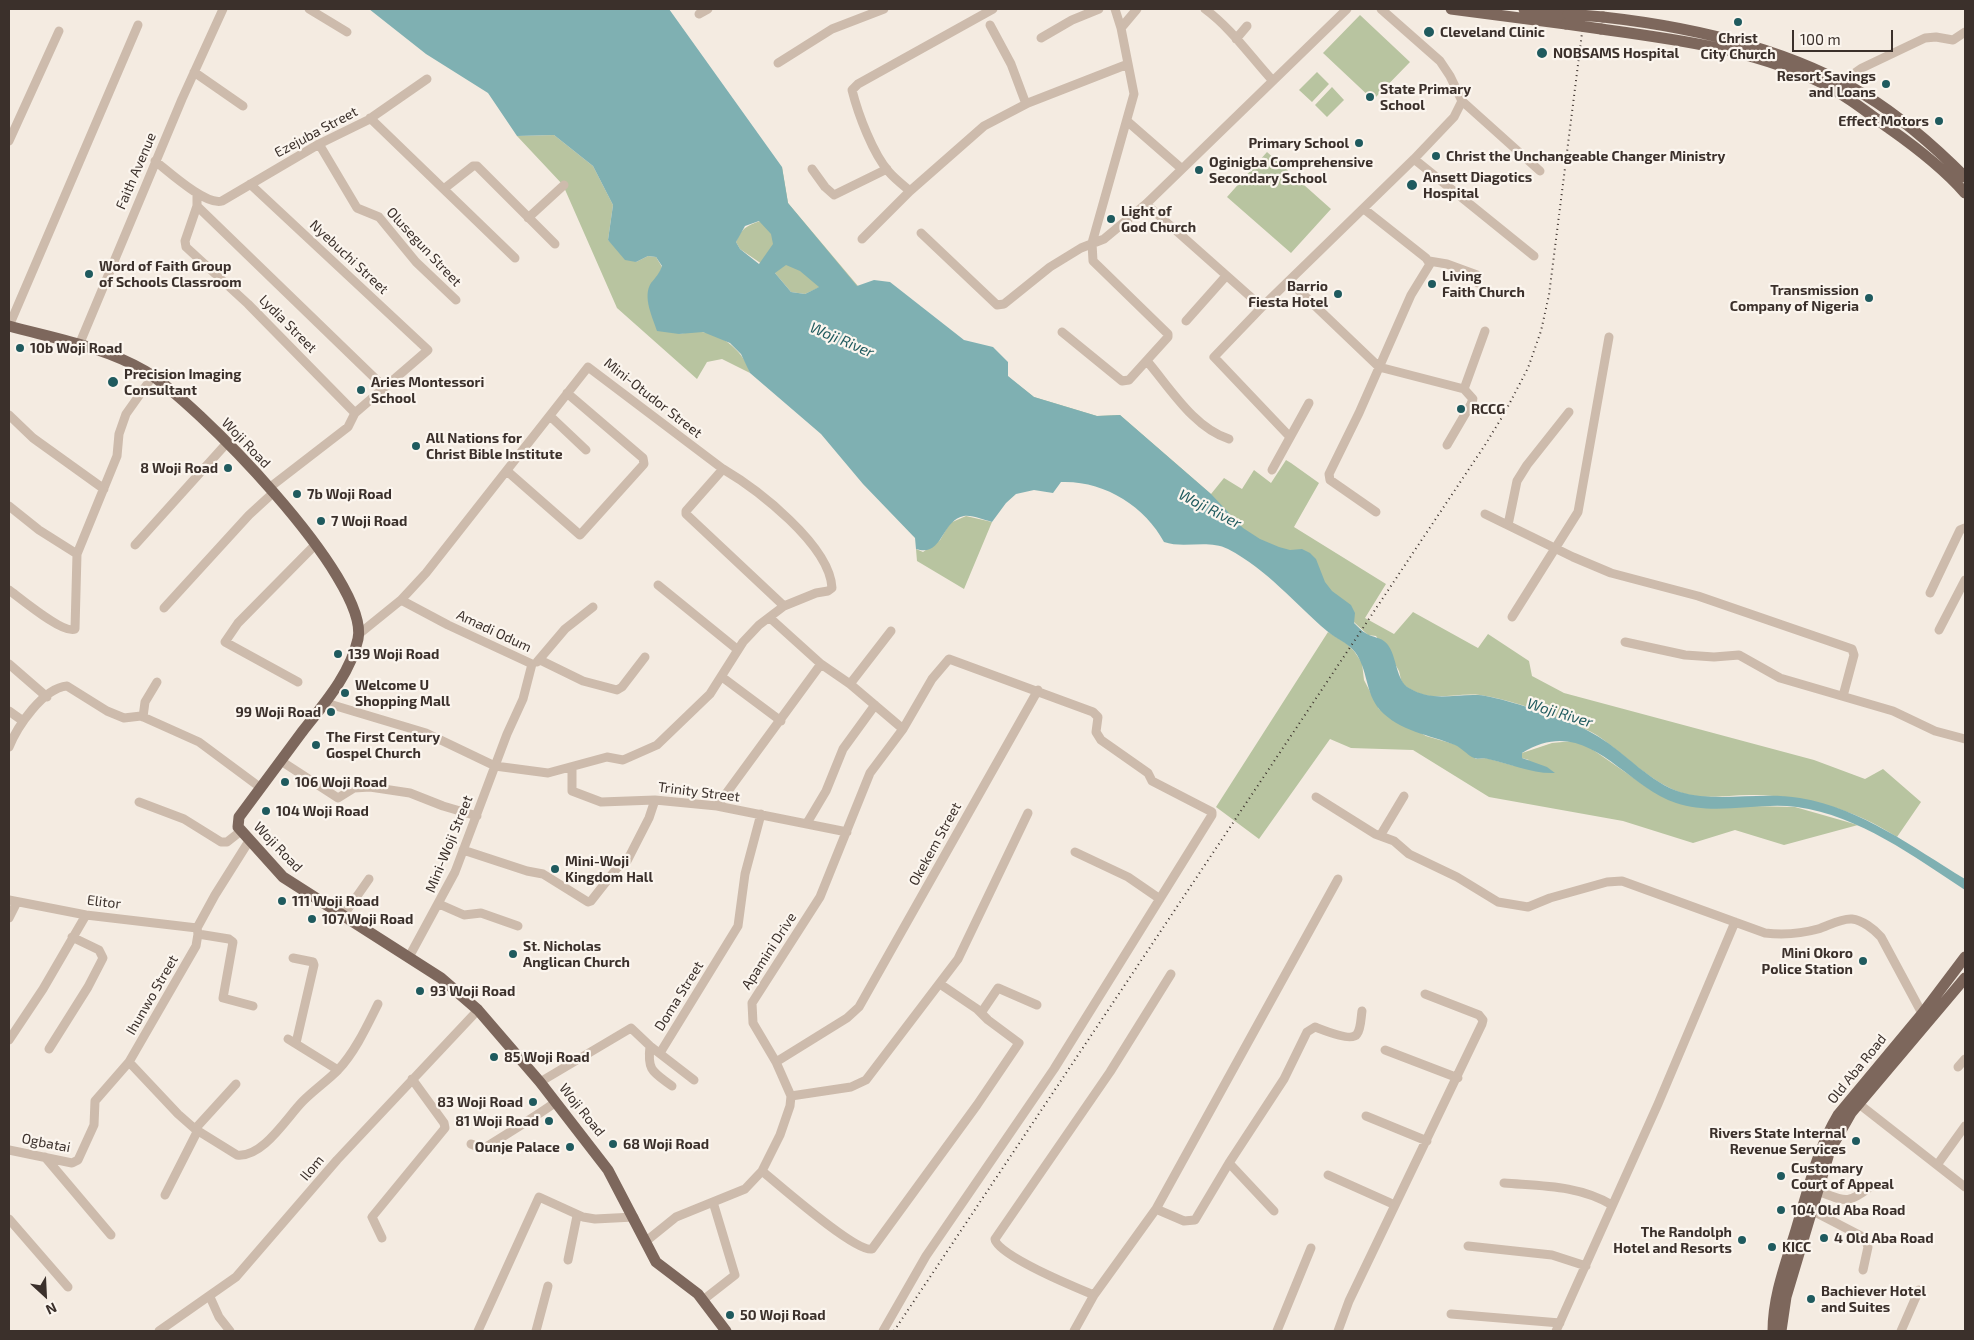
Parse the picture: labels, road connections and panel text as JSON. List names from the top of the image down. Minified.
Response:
{"streets":{"main road":["Woji Road","Old Aba Road"],"street":["Ezejuba Street","Faith Avenue","Olusegun Street","Nyebuchi Street","Lydia Street","Mini-Otudor Street","Amadi Odum","Trinity Street","Mini-Woji Street","Okekem Street","Elitor","Apamini Drive","Ihunwo Street","Doma Street","Ogbatai","Ilom"]},"crossings":[["Ezejuba Street","Faith Avenue"],["Ezejuba Street","Olusegun Street"],["Ezejuba Street","Nyebuchi Street"],["Faith Avenue","Woji Road"],["Mini-Otudor Street","Woji Road"],["Mini-Otudor Street","Amadi Odum"],["Mini-Otudor Street","Trinity Street"],["Mini-Otudor Street","Mini-Woji Street"],["Woji Road","Mini-Woji Street"],["Woji Road","Ihunwo Street"],["Woji Road","Doma Street"],["Woji Road","Ilom"],["Amadi Odum","Mini-Woji Street"],["Trinity Street","Apamini Drive"],["Trinity Street","Doma Street"],["Okekem Street","Apamini Drive"],["Elitor","Ihunwo Street"],["Ihunwo Street","Ogbatai"]],"water":["Woji River"],"places":["Christ City Church","Cleveland Clinic","NOBSAMS Hospital","Resort Savings and Loans","State Primary School","Effect Motors","Primary School","Christ the Unchangeable Changer Ministry","Oginigba Comprehensive Secondary School","Ansett Diagotics Hospital","Light of God Church","Word of Faith Group of Schools Classroom","Living Faith Church","Barrio Fiesta Hotel","Transmission Company of Nigeria","10b Woji Road","Precision Imaging Consultant","Aries Montessori School","RCCG","All Nations for Christ Bible Institute","8 Woji Road","7b Woji Road","7 Woji Road","139 Woji Road","Welcome U Shopping Mall","99 Woji Road","The First Century Gospel Church","106 Woji Road","104 Woji Road","Mini-Woji Kingdom Hall","111 Woji Road","107 Woji Road","St. Nicholas Anglican Church","Mini Okoro Police Station","93 Woji Road","85 Woji Road","83 Woji Road","81 Woji Road","Rivers State Internal Revenue Services","68 Woji Road","Ounje Palace","Customary Court of Appeal","104 Old Aba Road","4 Old Aba Road","The Randolph Hotel and Resorts","KICC","Bachiever Hotel and Suites","50 Woji Road"],"scale_bar":"100 m","north":"bottom right"}
